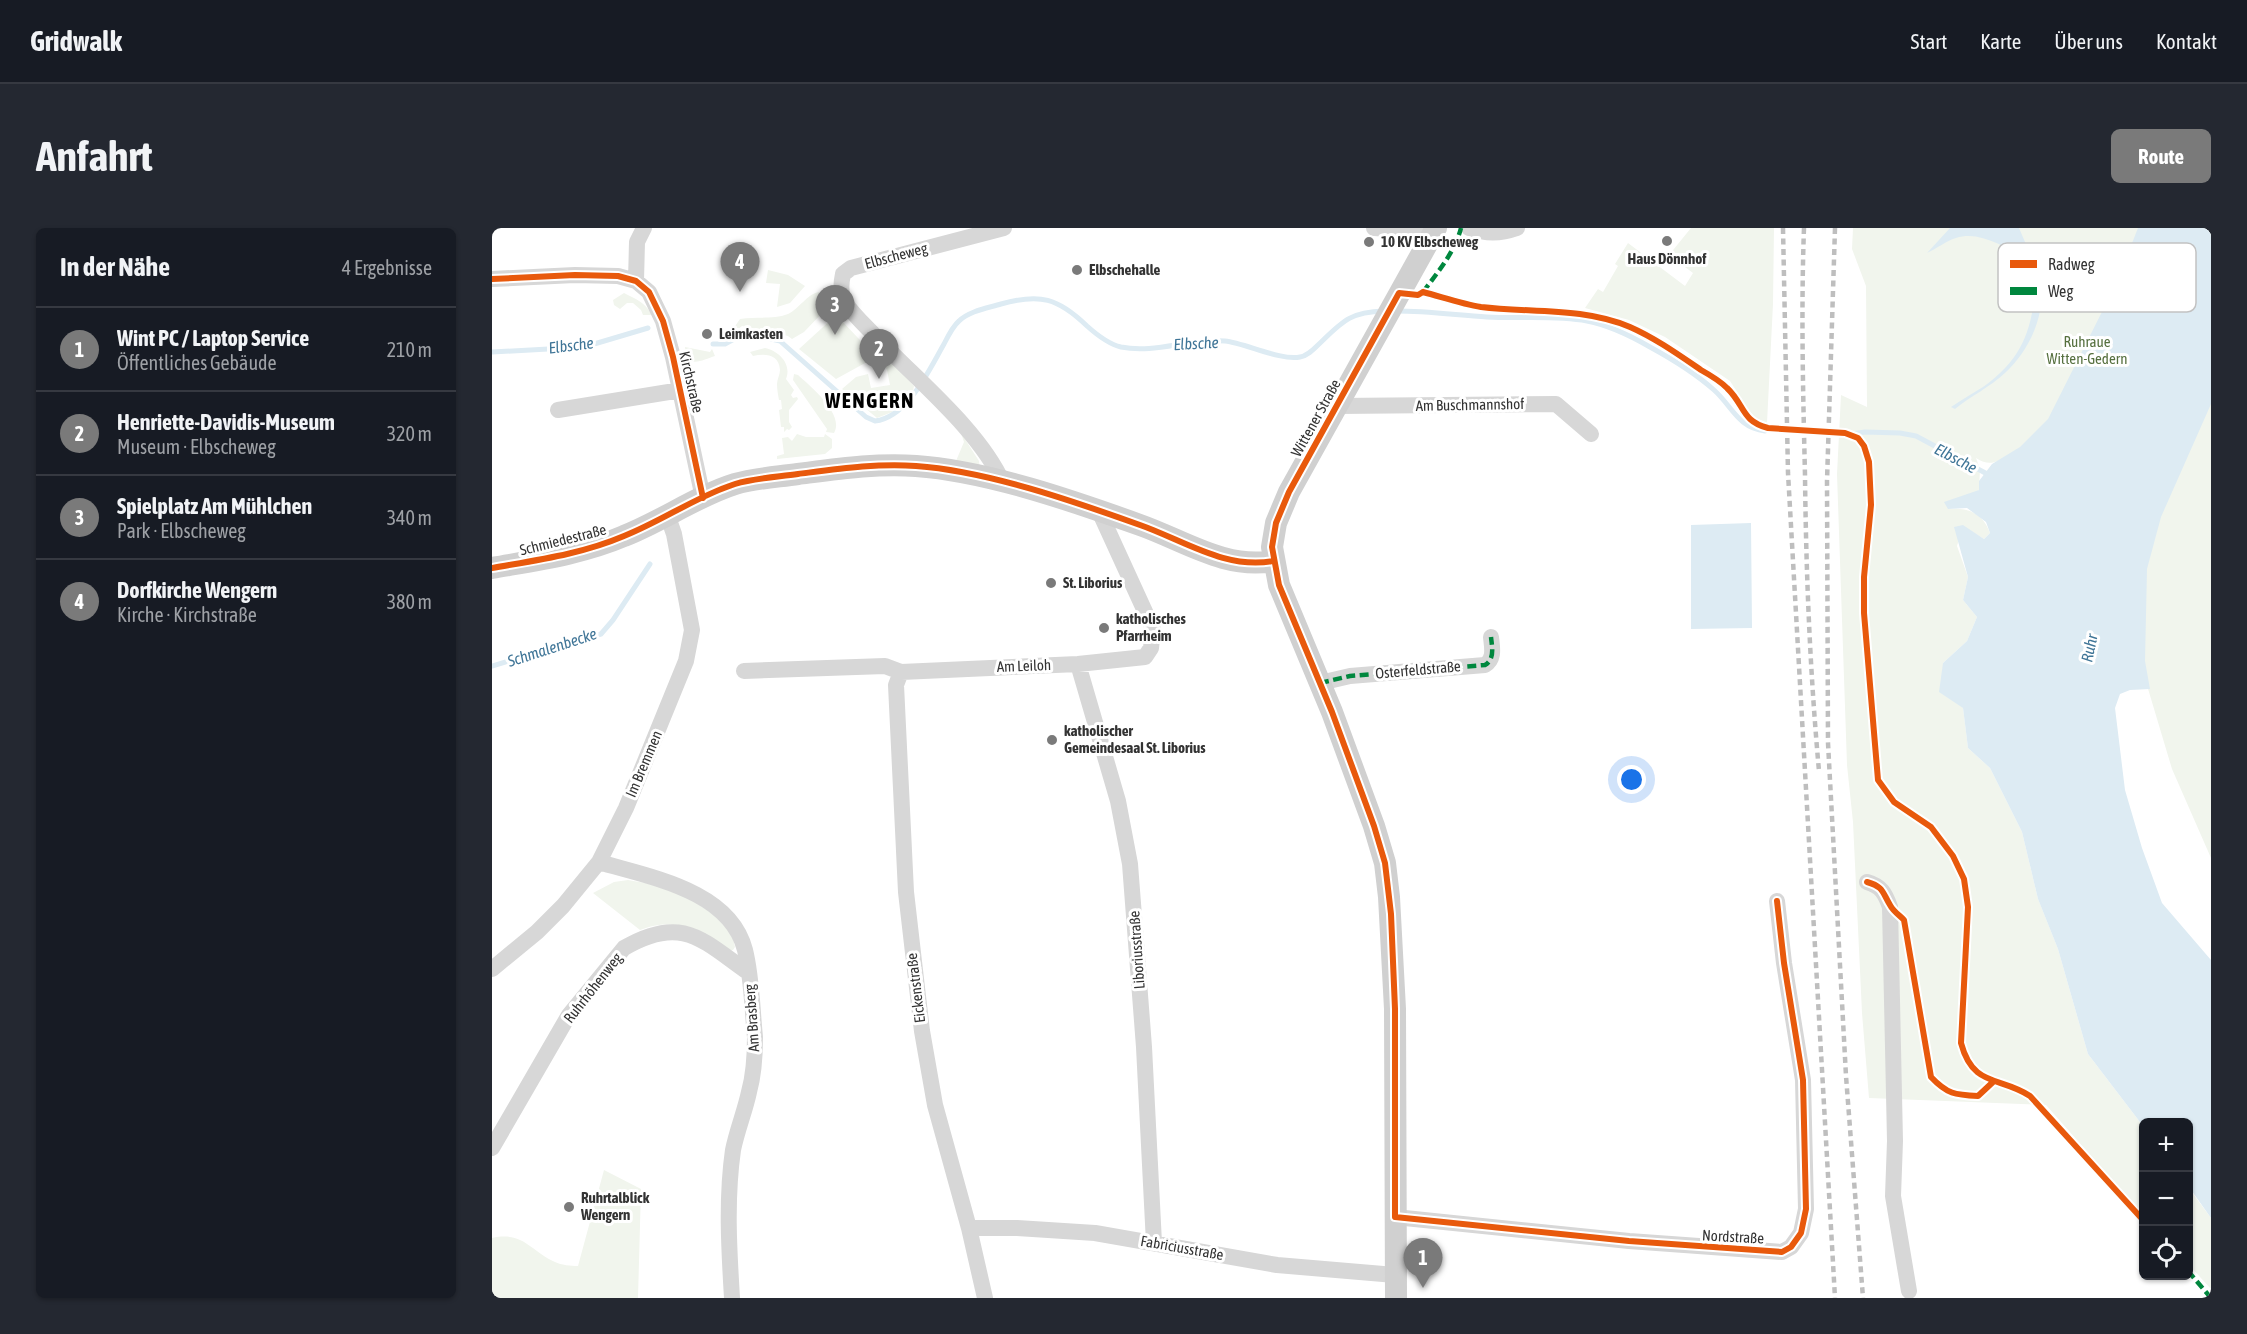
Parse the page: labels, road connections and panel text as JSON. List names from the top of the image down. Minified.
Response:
{"streets":{"main road":["Wittener Straße","Schmiedestraße"],"street":["Elbscheweg","Kirchstraße","Am Buschmannshof","Am Leiloh","Osterfeldstraße","Im Bremmen","Liboriusstraße","Ruhrhöhenweg","Eickenstraße","Am Brasberg","Nordstraße","Fabriciusstraße"]},"crossings":[["Elbscheweg","Schmiedestraße"],["Kirchstraße","Schmiedestraße"],["Am Buschmannshof","Wittener Straße"],["Wittener Straße","Schmiedestraße"],["Wittener Straße","Osterfeldstraße"],["Wittener Straße","Nordstraße"],["Wittener Straße","Fabriciusstraße"],["Schmiedestraße","Am Leiloh"],["Schmiedestraße","Im Bremmen"],["Am Leiloh","Liboriusstraße"],["Am Leiloh","Eickenstraße"],["Im Bremmen","Am Brasberg"],["Liboriusstraße","Fabriciusstraße"],["Ruhrhöhenweg","Am Brasberg"],["Eickenstraße","Fabriciusstraße"]],"districts":["WENGERN"],"water":["Elbsche","Schmalenbecke","Ruhr"],"parks":["Ruhraue Witten-Gedern"],"places":["Haus Dönnhof","10 KV Elbscheweg","Elbschehalle","Leimkasten","St. Liborius","katholisches Pfarrheim","katholischer Gemeindesaal St. Liborius","Ruhrtalblick Wengern"],"legend":["Radweg","Weg"],"page":{"header":"Gridwalk","nav":["Start","Karte","Über uns","Kontakt"],"buttons":"Route","title":"Anfahrt","heading":["In der Nähe","4 Ergebnisse"],"pins":["4","3","2","1"],"list":[{"mark":"1","name":"Wint PC / Laptop Service","note":"Öffentliches Gebäude","value":"210 m"},{"mark":"2","name":"Henriette-Davidis-Museum","note":"Museum · Elbscheweg","value":"320 m"},{"mark":"3","name":"Spielplatz Am Mühlchen","note":"Park · Elbscheweg","value":"340 m"},{"mark":"4","name":"Dorfkirche Wengern","note":"Kirche · Kirchstraße","value":"380 m"}],"map_buttons":["+","−"]}}
